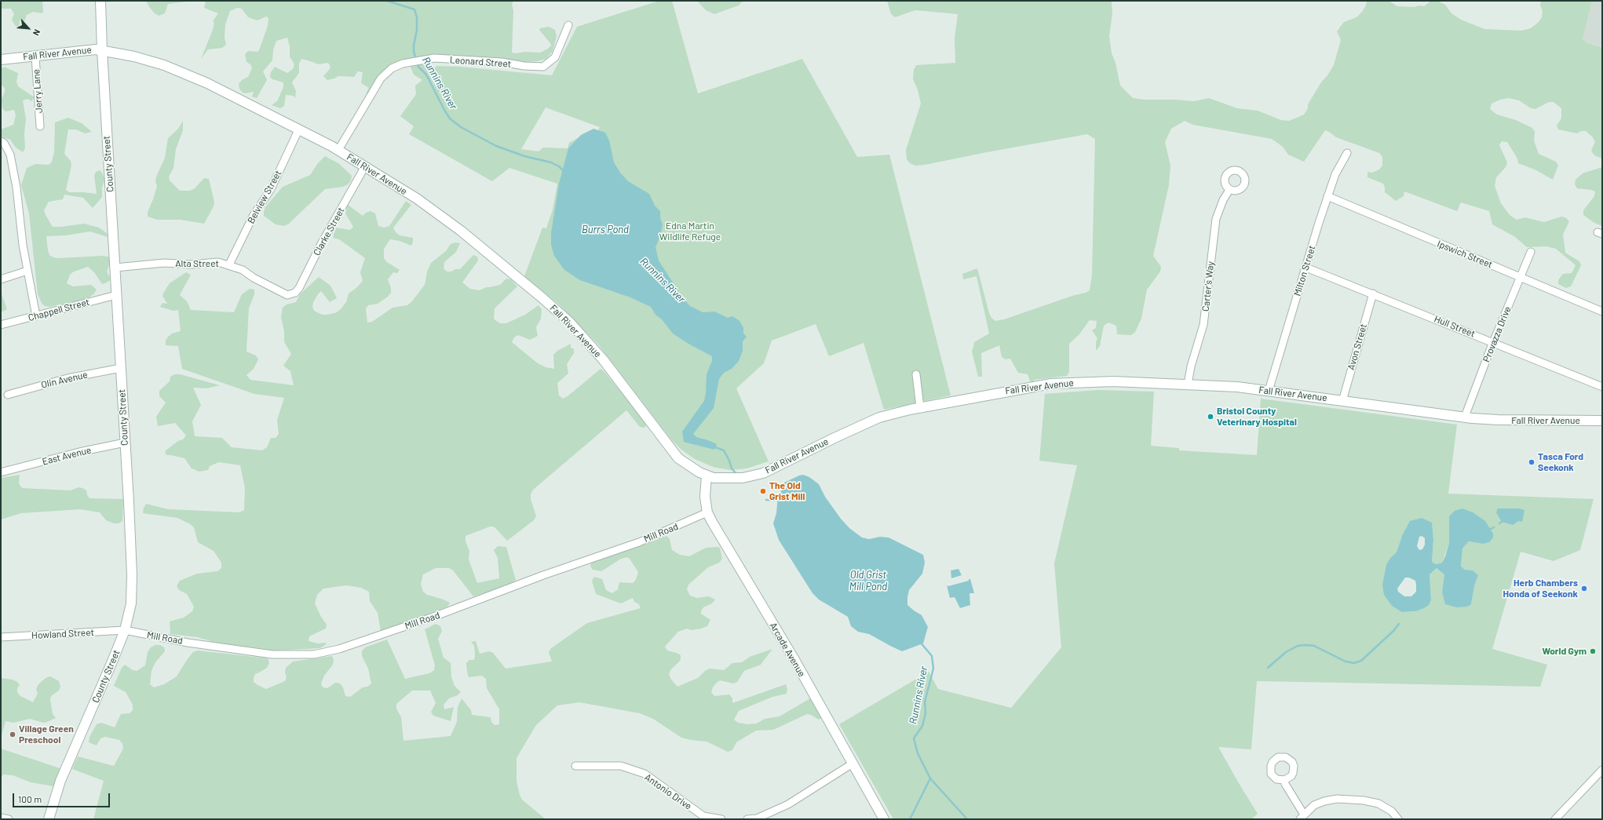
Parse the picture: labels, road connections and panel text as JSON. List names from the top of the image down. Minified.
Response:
{"streets":{"main road":["Fall River Avenue","County Street","Arcade Avenue"],"street":["Leonard Street","Jerry Lane","Belview Street","Clarke Street","Ipswich Street","Alta Street","Milton Street","Carter's Way","Chappell Street","Hull Street","Provazza Drive","Avon Street","Olin Avenue","East Avenue","Mill Road","Howland Street","Antonio Drive"]},"crossings":[["Fall River Avenue","Leonard Street"],["Fall River Avenue","Jerry Lane"],["Fall River Avenue","County Street"],["Fall River Avenue","Belview Street"],["Fall River Avenue","Clarke Street"],["Fall River Avenue","Milton Street"],["Fall River Avenue","Carter's Way"],["Fall River Avenue","Provazza Drive"],["Fall River Avenue","Avon Street"],["Fall River Avenue","Arcade Avenue"],["County Street","Alta Street"],["County Street","Chappell Street"],["County Street","Olin Avenue"],["County Street","East Avenue"],["County Street","Mill Road"],["County Street","Howland Street"],["Belview Street","Alta Street"],["Clarke Street","Alta Street"],["Ipswich Street","Milton Street"],["Ipswich Street","Provazza Drive"],["Milton Street","Hull Street"],["Hull Street","Provazza Drive"],["Hull Street","Avon Street"],["Mill Road","Howland Street"],["Mill Road","Arcade Avenue"]],"water":["Runnins River","Burrs Pond","Old Grist Mill Pond"],"parks":["Edna Martin Wildlife Refuge"],"places":["Bristol County Veterinary Hospital","Tasca Ford Seekonk","The Old Grist Mill","Herb Chambers Honda of Seekonk","World Gym","Village Green Preschool"],"scale_bar":"100 m","north":"bottom right"}
